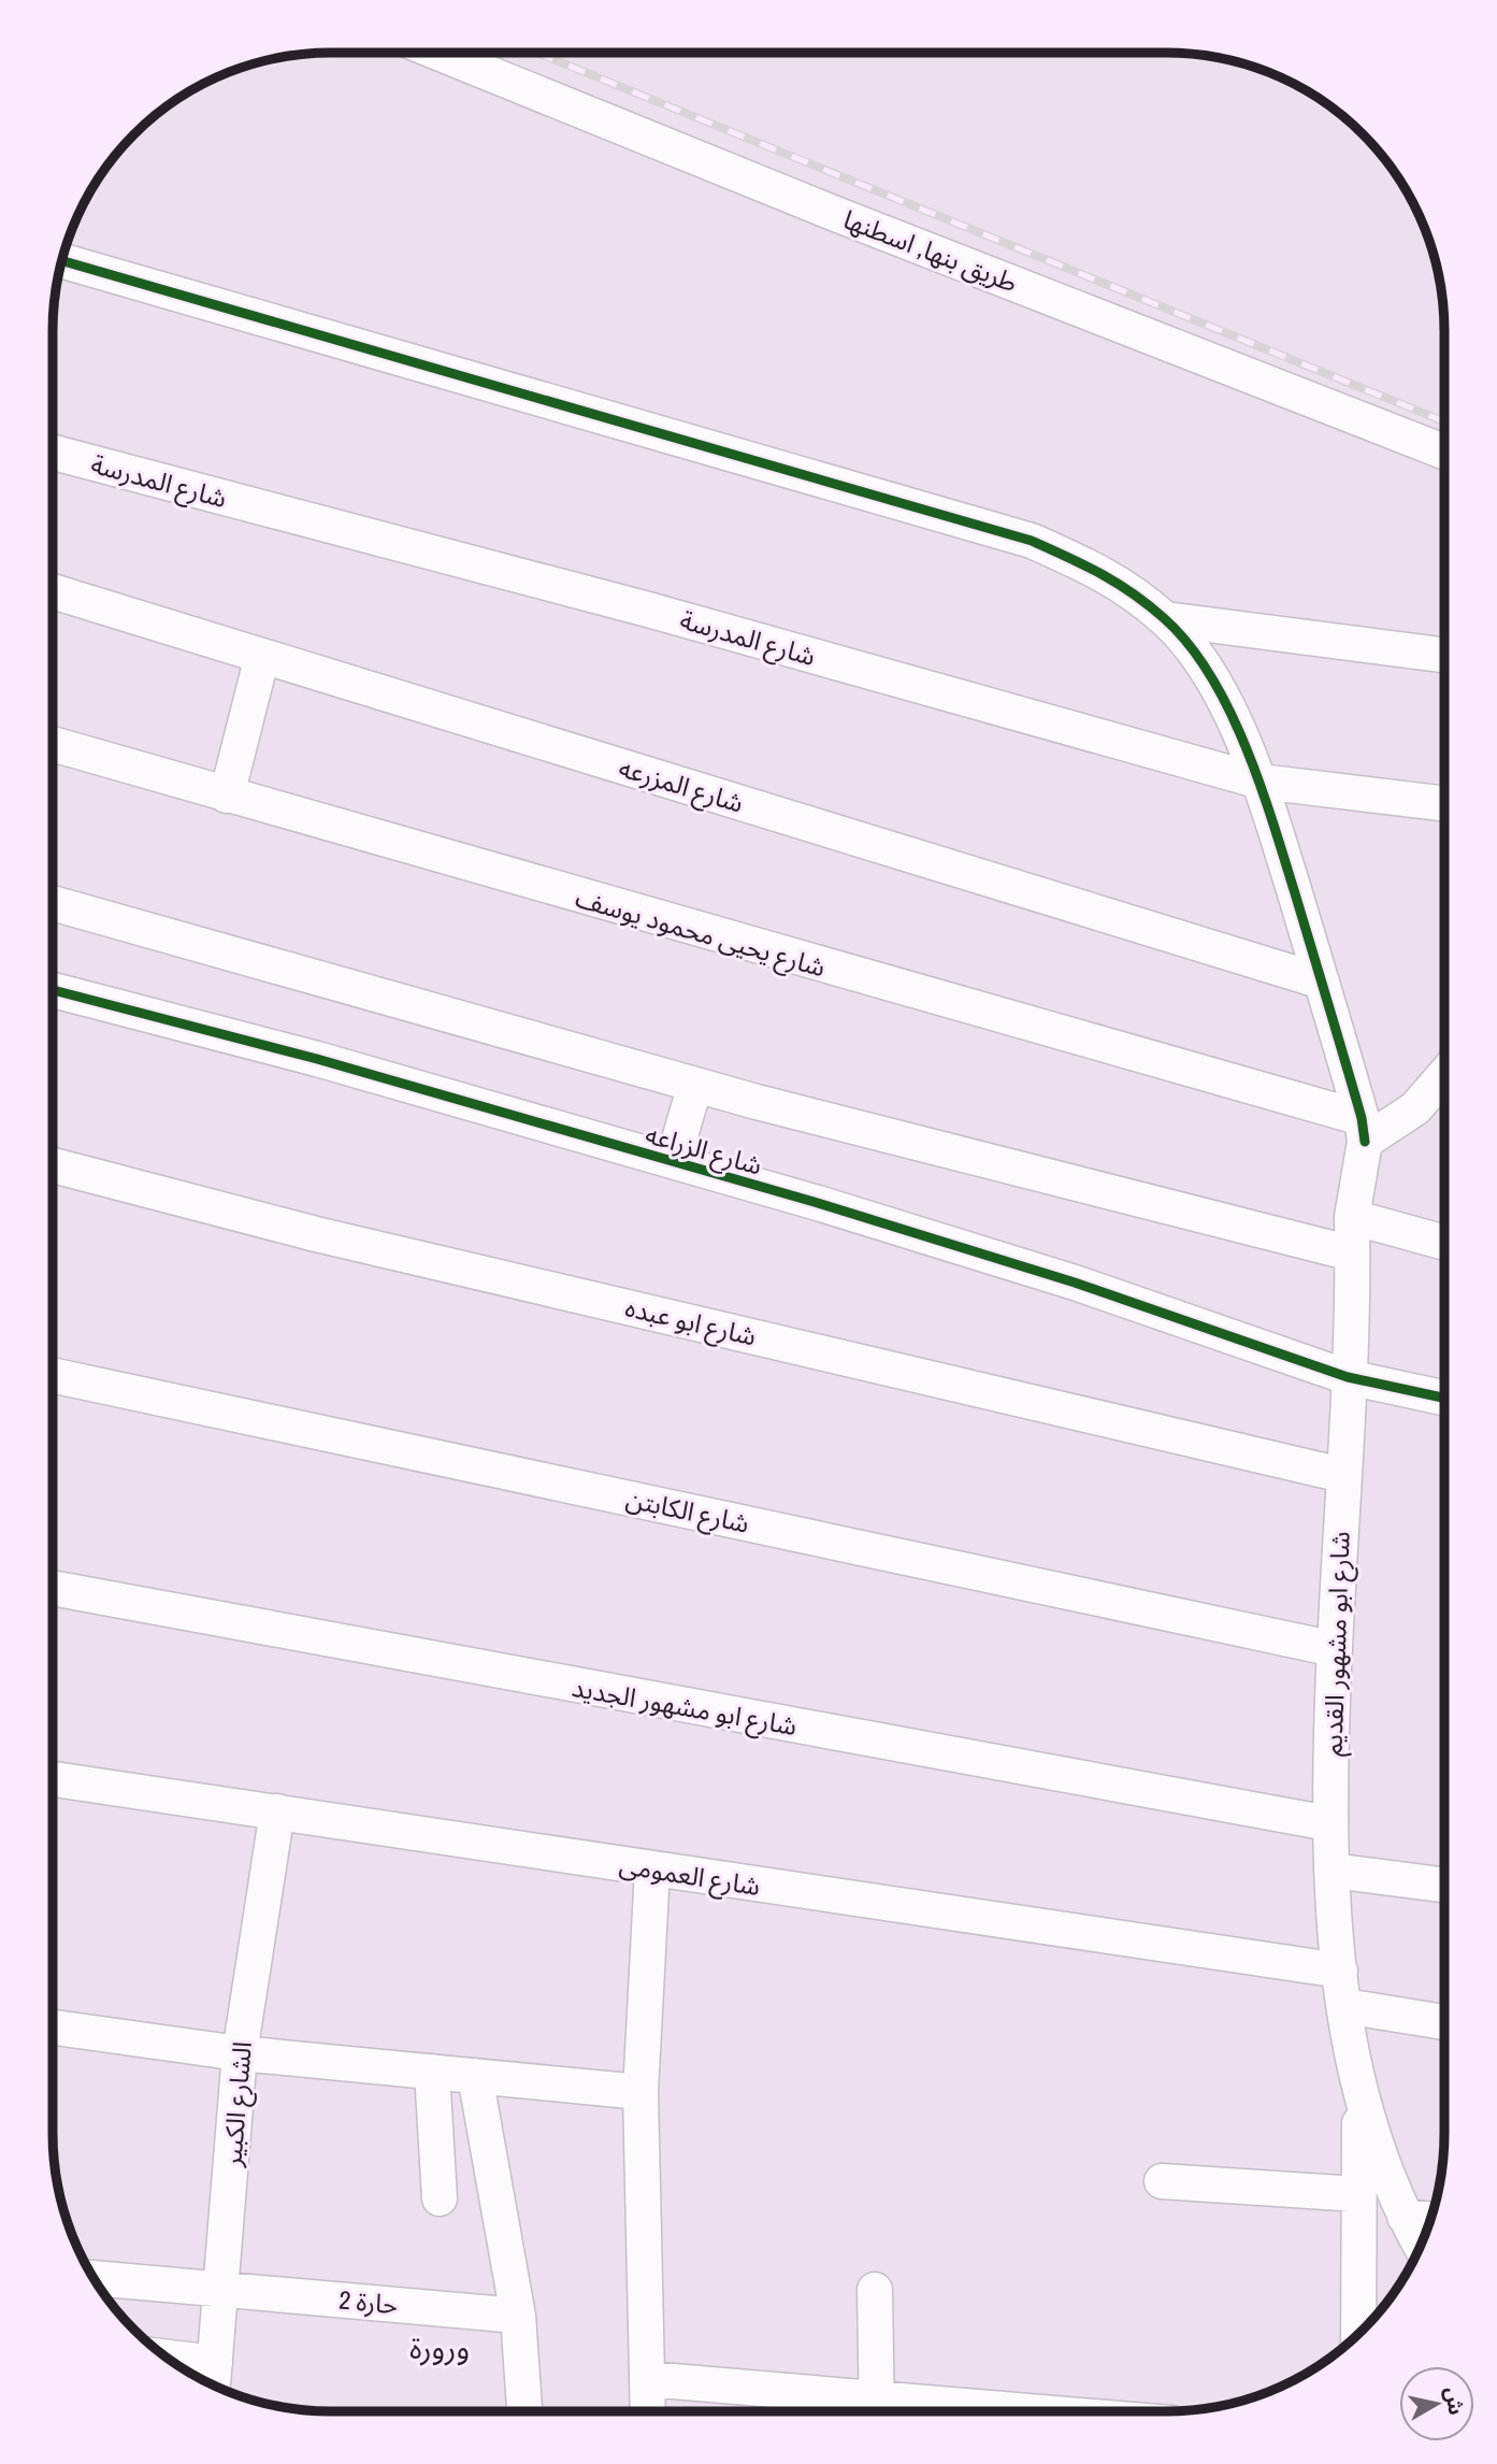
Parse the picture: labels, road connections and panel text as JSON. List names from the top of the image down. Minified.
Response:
{"streets":{"street":["طريق بنها, اسطنها","شارع المدرسة","شارع المزرعه","شارع يحيى محمود يوسف","شارع الزراعه","شارع ابو عبده","شارع الكابتن","شارع ابو مشهور القديم","شارع ابو مشهور الجديد","شارع العمومى","الشارع الكبير","حارة 2"]},"crossings":[["شارع يحيى محمود يوسف","شارع ابو مشهور القديم"],["شارع الزراعه","شارع ابو مشهور القديم"],["شارع ابو عبده","شارع ابو مشهور القديم"],["شارع الكابتن","شارع ابو مشهور القديم"],["شارع ابو مشهور القديم","شارع ابو مشهور الجديد"],["شارع ابو مشهور القديم","شارع العمومى"],["شارع العمومى","الشارع الكبير"],["الشارع الكبير","حارة 2"]],"districts":["ورورة"],"north":"right"}
